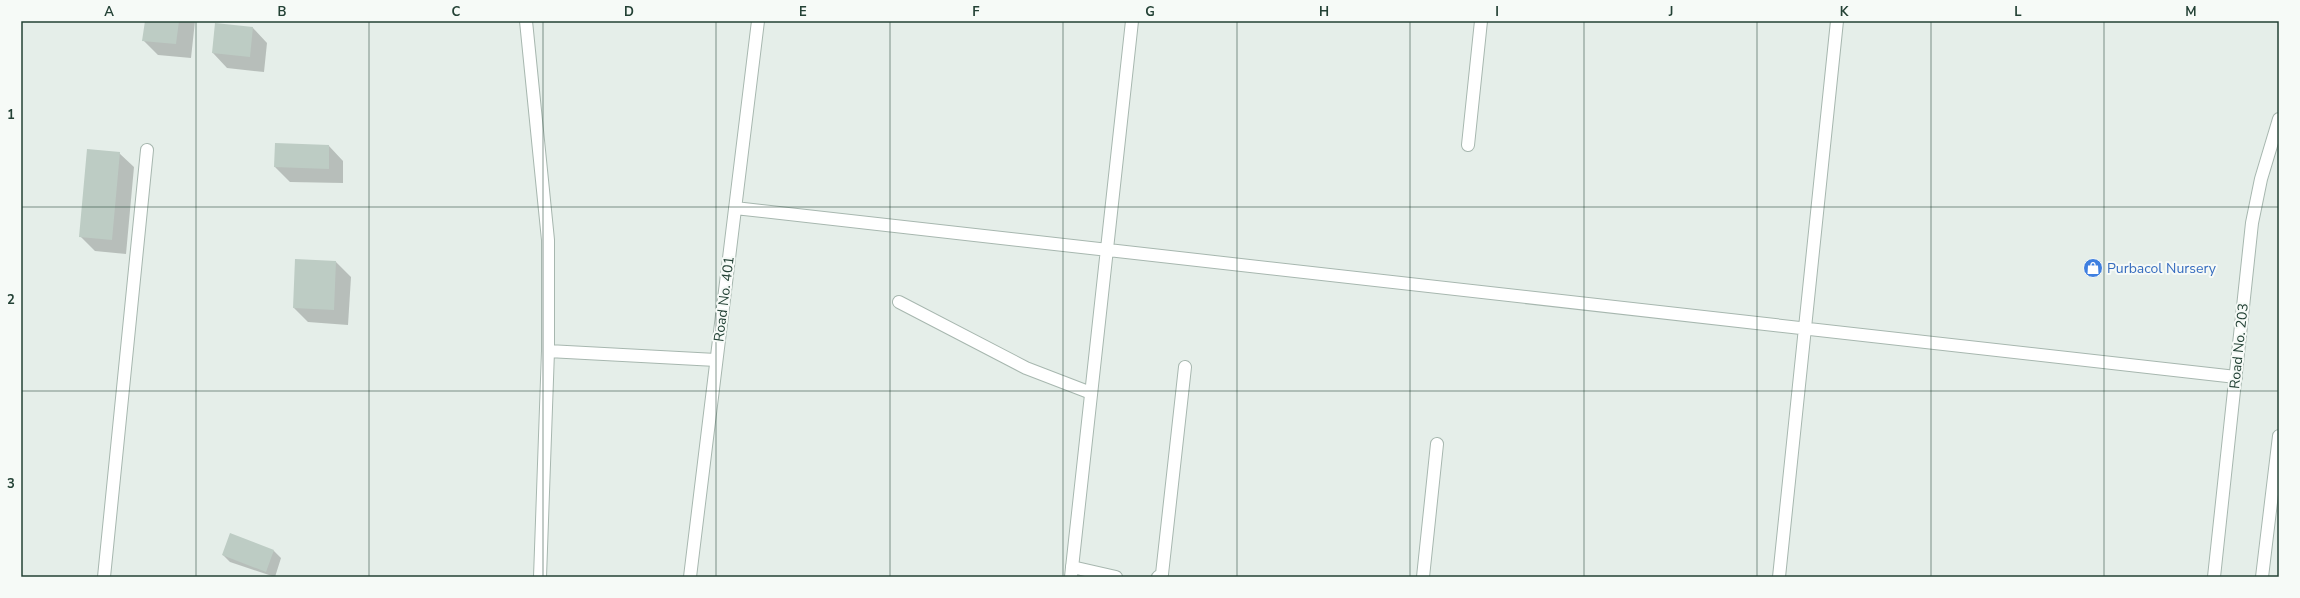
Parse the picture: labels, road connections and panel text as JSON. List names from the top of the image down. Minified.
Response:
{"streets":{"street":["Road No. 401","Road No. 203"]},"places":{"shop":["Purbacol Nursery"]},"grid":{"columns":["A","B","C","D","E","F","G","H","I","J","K","L","M"],"rows":["1","2","3"]}}
